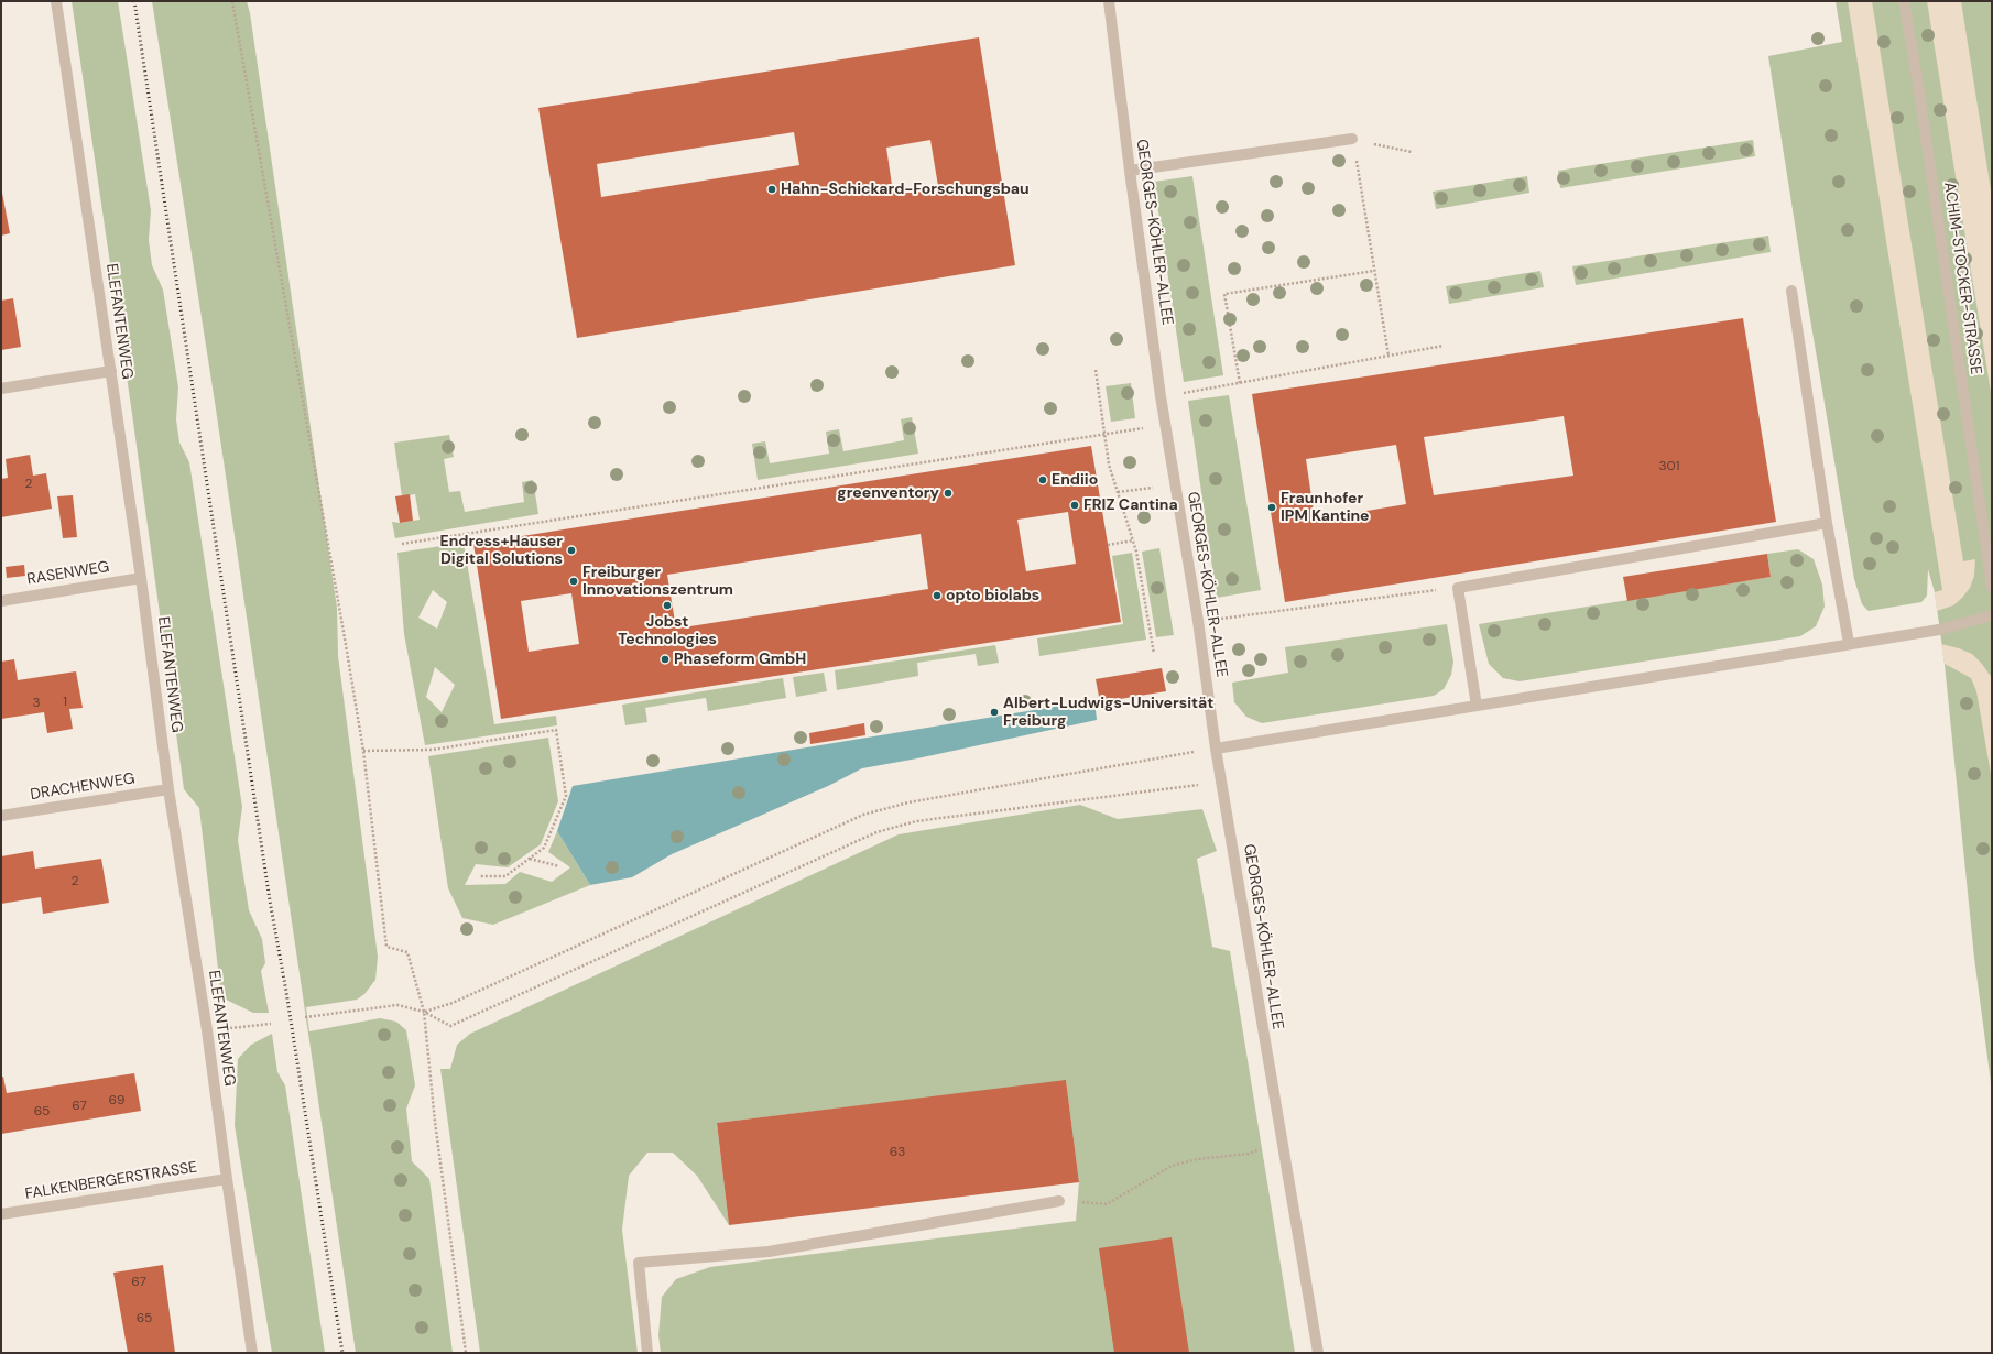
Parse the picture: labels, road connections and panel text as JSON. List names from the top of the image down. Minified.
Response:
{"streets":{"street":["GEORGES-KÖHLER-ALLEE","ACHIM-STOCKER-STRASSE","ELEFANTENWEG","RASENWEG","DRACHENWEG","FALKENBERGERSTRASSE"]},"crossings":[["ELEFANTENWEG","RASENWEG"],["ELEFANTENWEG","DRACHENWEG"],["ELEFANTENWEG","FALKENBERGERSTRASSE"]],"places":["Hahn-Schickard-Forschungsbau","Endiio","greenventory","FRIZ Cantina","Fraunhofer IPM Kantine","Endress+Hauser Digital Solutions","Freiburger Innovationszentrum","opto biolabs","Jobst Technologies","Phaseform GmbH","Albert-Ludwigs-Universität Freiburg"],"house_numbers":["301","2","1","3","2","69","67","65","63","67","65"]}
